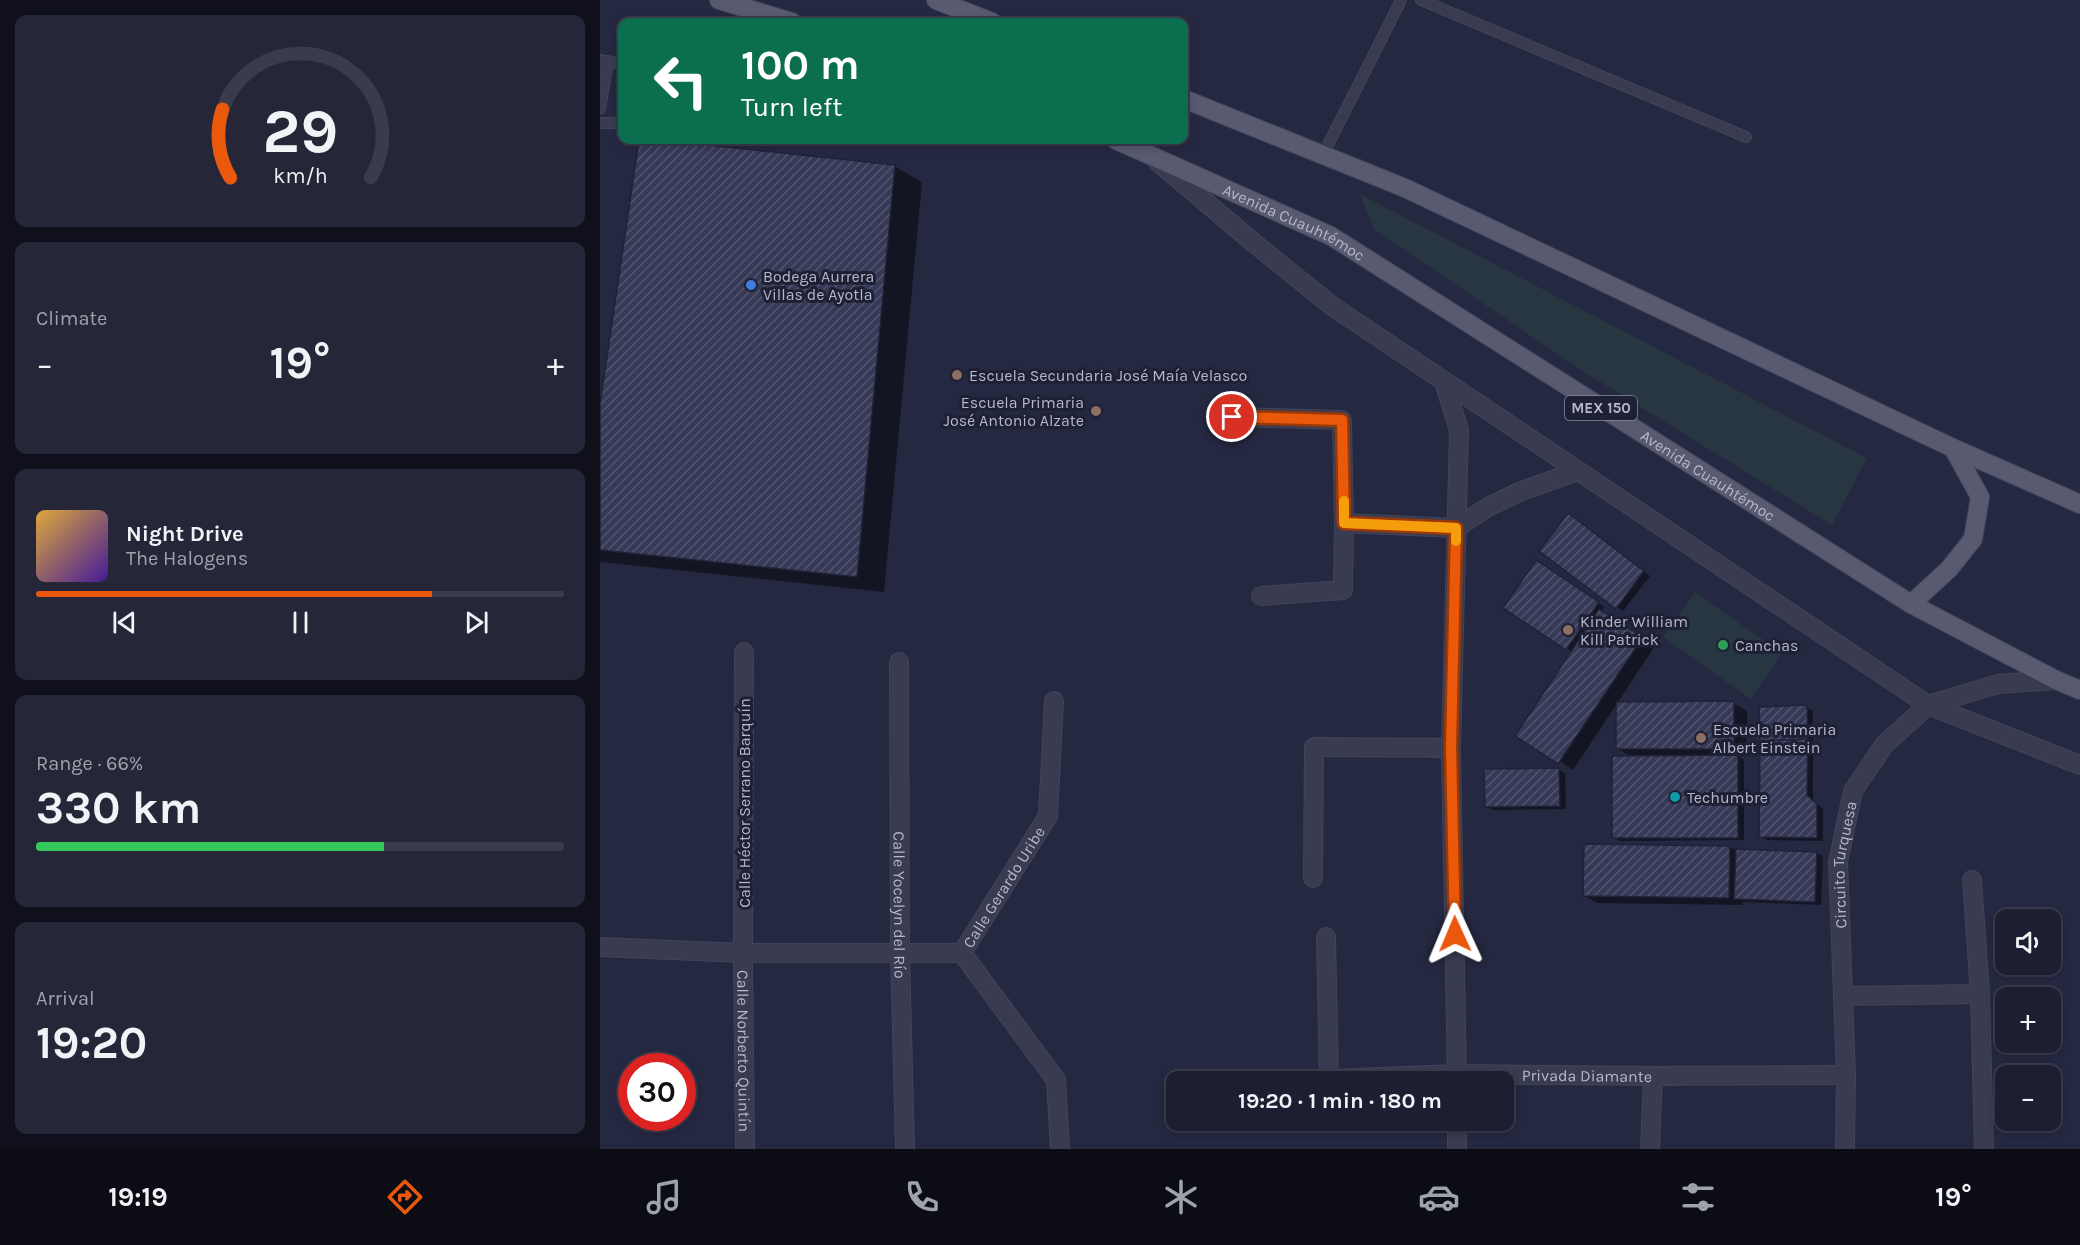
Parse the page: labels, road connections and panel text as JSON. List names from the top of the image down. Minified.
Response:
{"streets":{"main road":["Avenida Cuauhtémoc","MEX 150"],"street":["Calle Héctor Serrano Barquín","Circuito Turquesa","Calle Gerardo Uribe","Calle Yocelyn del Río","Calle Norberto Quintín","Privada Diamante"]},"crossings":[["Avenida Cuauhtémoc","Circuito Turquesa"],["Calle Héctor Serrano Barquín","Calle Norberto Quintín"],["Circuito Turquesa","Privada Diamante"]],"places":["Bodega Aurrera Villas de Ayotla","Escuela Secundaria José Maía Velasco","Escuela Primaria José Antonio Alzate","Kinder William Kill Patrick","Canchas","Escuela Primaria Albert Einstein","Techumbre"],"page":{"turn":["100 m","Turn left"],"tile":["Climate",["Range · 66%","330 km"],["Arrival","19:20"]],"heat":["−","19°","+"],"song":["Night Drive","The Halogens"],"map_buttons":["+","−"],"limit":"30","trip":"19:20 · 1 min · 180 m","tabs":["19:19","19°"],"gauge":["29","km/h"]}}
